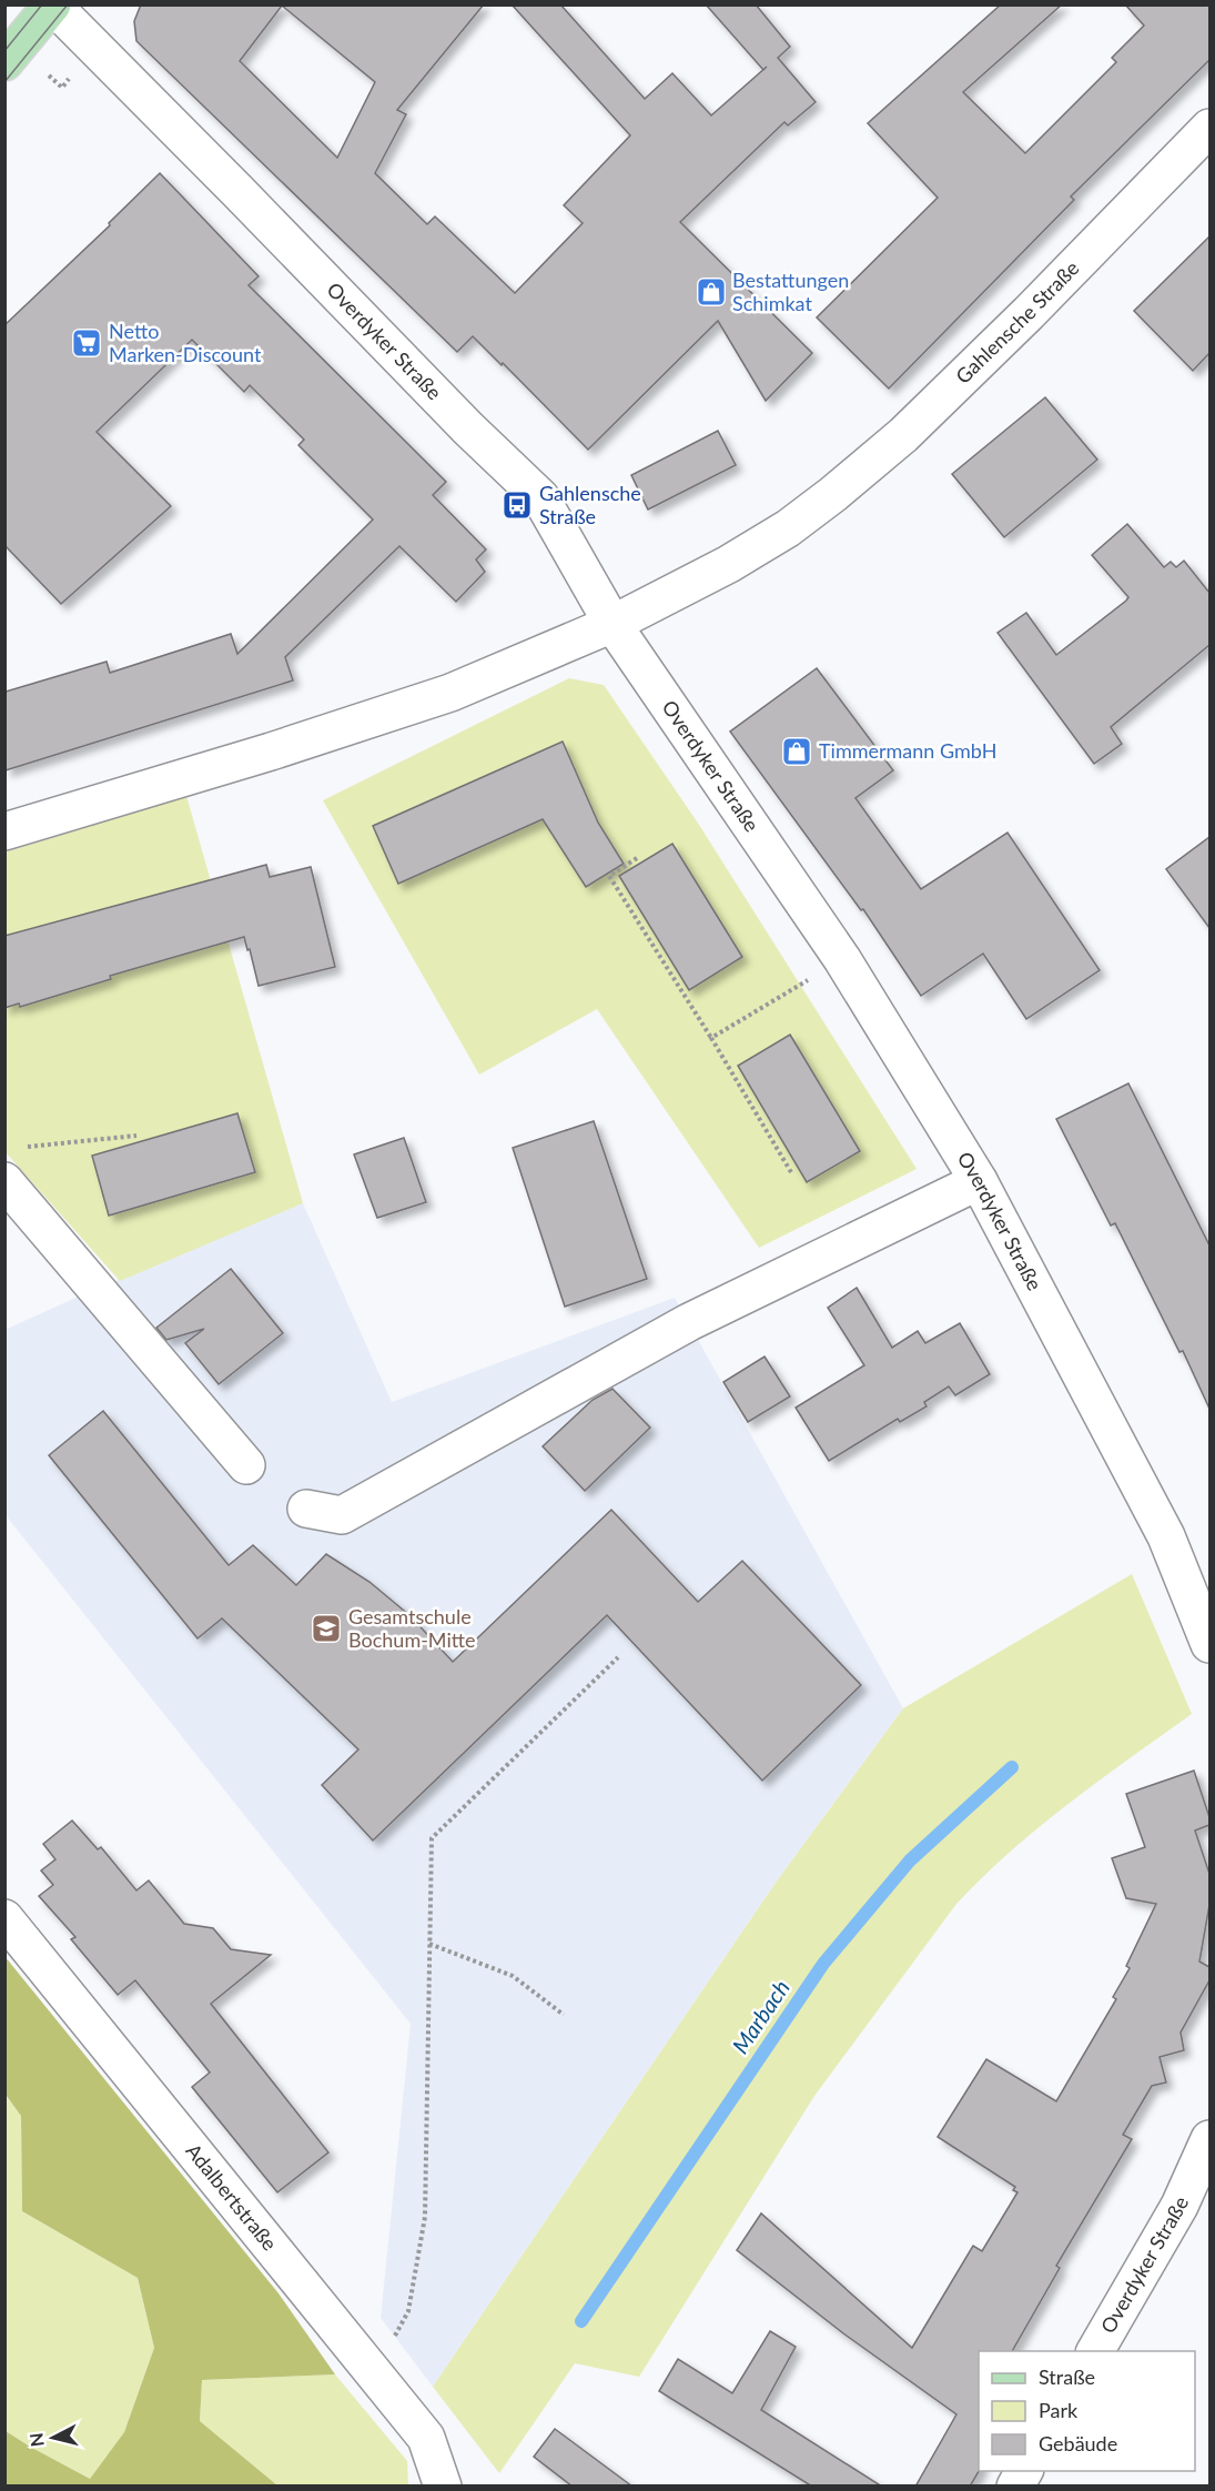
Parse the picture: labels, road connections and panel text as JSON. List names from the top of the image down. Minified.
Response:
{"streets":{"street":["Gahlensche Straße","Overdyker Straße","Adalbertstraße"]},"crossings":[["Gahlensche Straße","Overdyker Straße"]],"water":["Marbach"],"places":{"shop":["Bestattungen Schimkat","Timmermann GmbH"],"supermarket":["Netto Marken-Discount"],"bus stop":["Gahlensche Straße"],"school or university":["Gesamtschule Bochum-Mitte"]},"legend":["Straße","Park","Gebäude"],"north":"left"}
